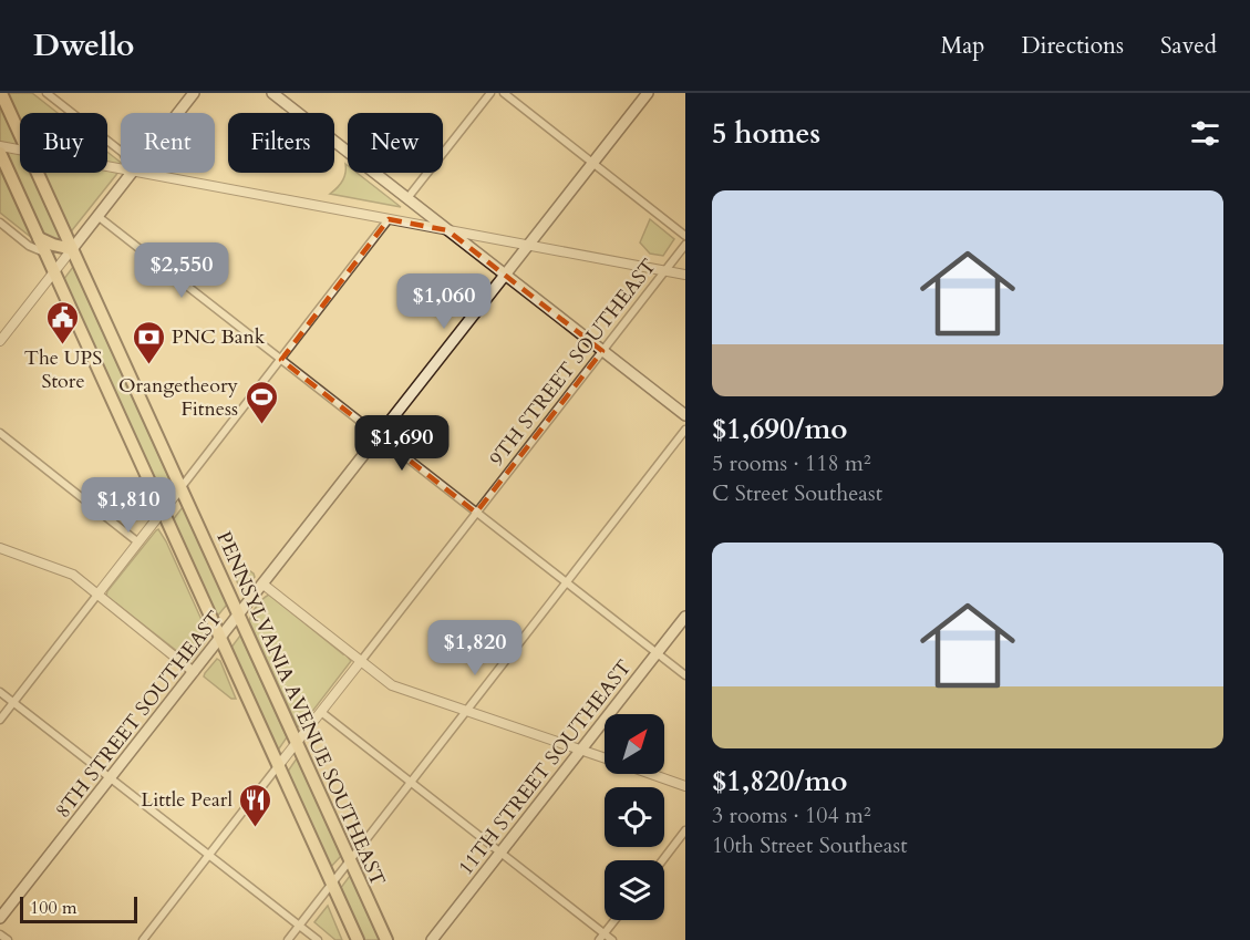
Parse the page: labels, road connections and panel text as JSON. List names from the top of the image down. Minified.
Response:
{"streets":{"main road":["PENNSYLVANIA AVENUE SOUTHEAST","8TH STREET SOUTHEAST","11TH STREET SOUTHEAST"],"street":["9TH STREET SOUTHEAST"]},"crossings":[["9TH STREET SOUTHEAST","PENNSYLVANIA AVENUE SOUTHEAST"],["PENNSYLVANIA AVENUE SOUTHEAST","8TH STREET SOUTHEAST"]],"places":{"public building":["The UPS Store"],"bank":["PNC Bank"],"sports":["Orangetheory Fitness"],"restaurant":["Little Pearl"]},"scale_bar":"100 m","north":"top right","page":{"header":"Dwello","nav":["Map","Directions","Saved"],"heading":"5 homes","chip":["Buy","Rent","Filters","New"],"list":[{"name":"$1,690/mo","note":"5 rooms · 118 m² · C Street Southeast"},{"name":"$1,820/mo","note":"3 rooms · 104 m² · 10th Street Southeast"}],"price":["$2,550","$1,060","$1,690","$1,810","$1,820"],"scale":"100 m"}}
